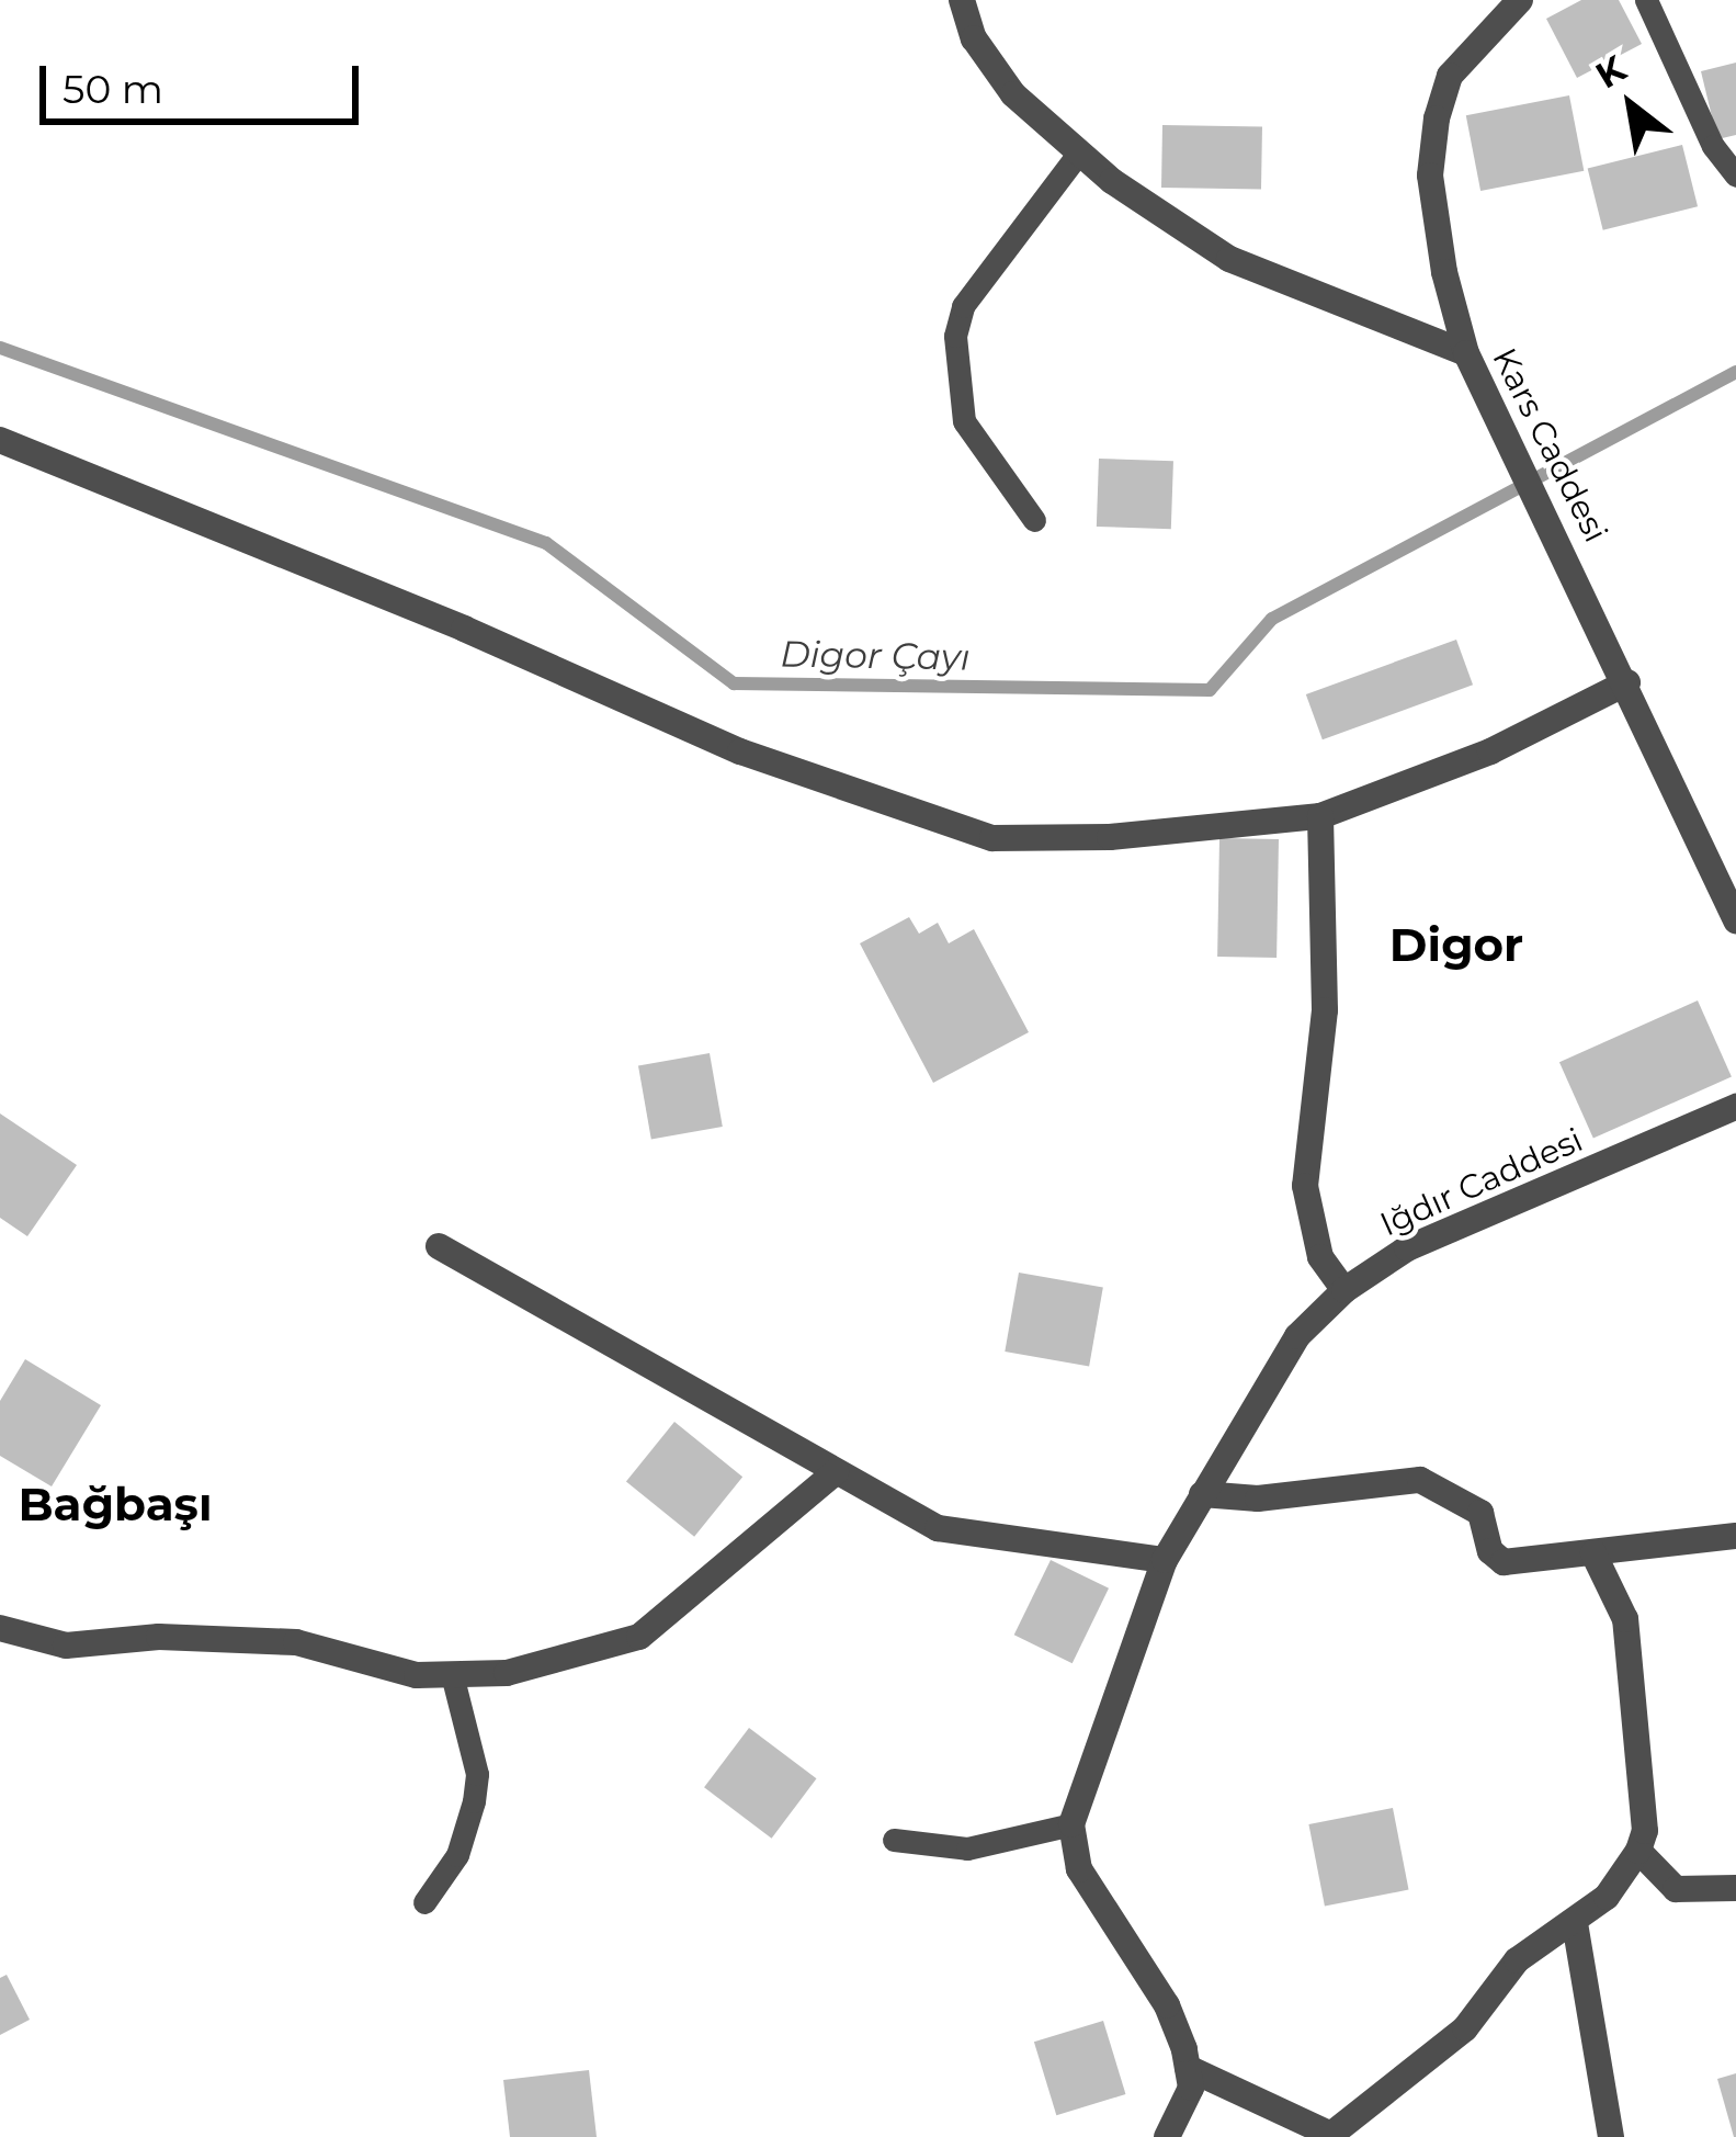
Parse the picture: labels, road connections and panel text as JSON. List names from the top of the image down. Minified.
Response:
{"streets":{"street":["Kars Caddesi","Iğdır Caddesi"]},"districts":["Digor","Bağbaşı"],"water":["Digor Çayı"],"scale_bar":"50 m","north":"top left"}
